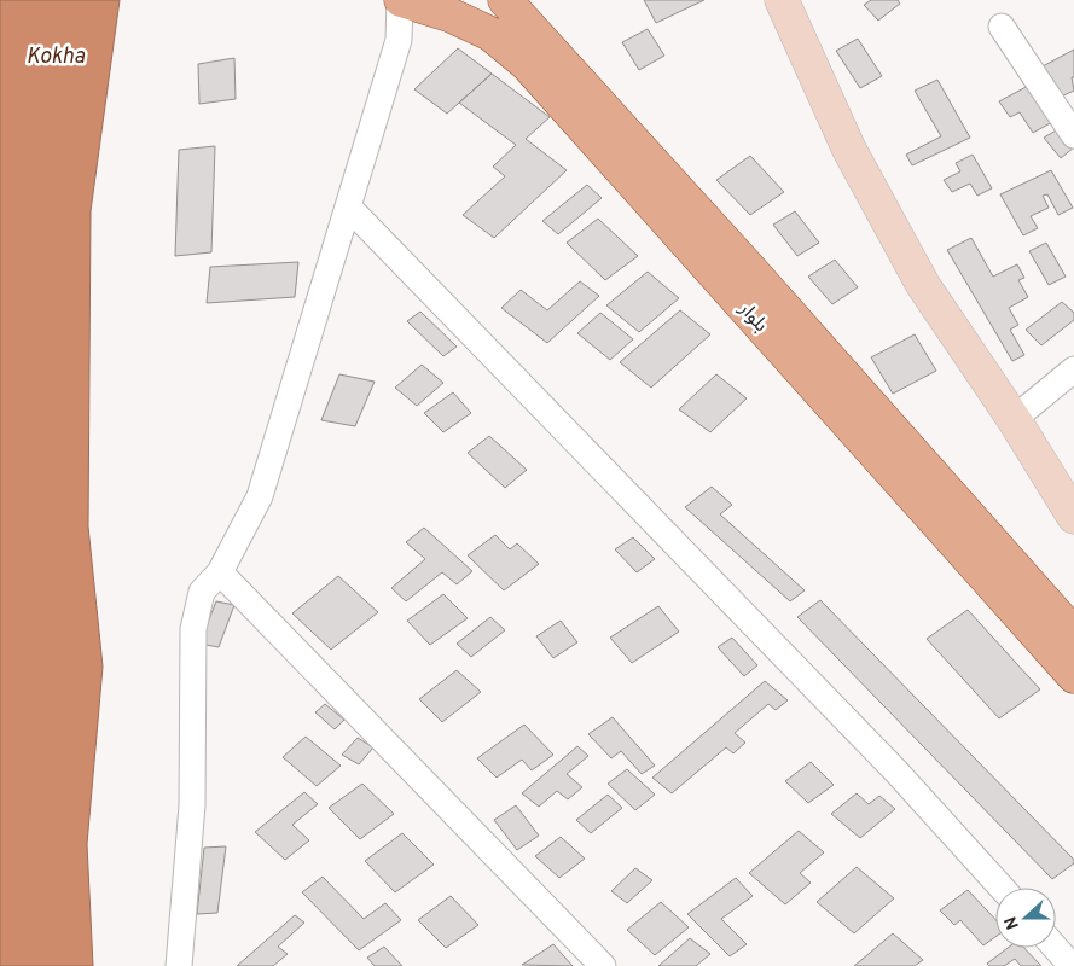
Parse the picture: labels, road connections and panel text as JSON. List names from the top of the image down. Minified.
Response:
{"streets":{"main road":["بلوار"]},"water":["Kokha"],"north":"left"}
